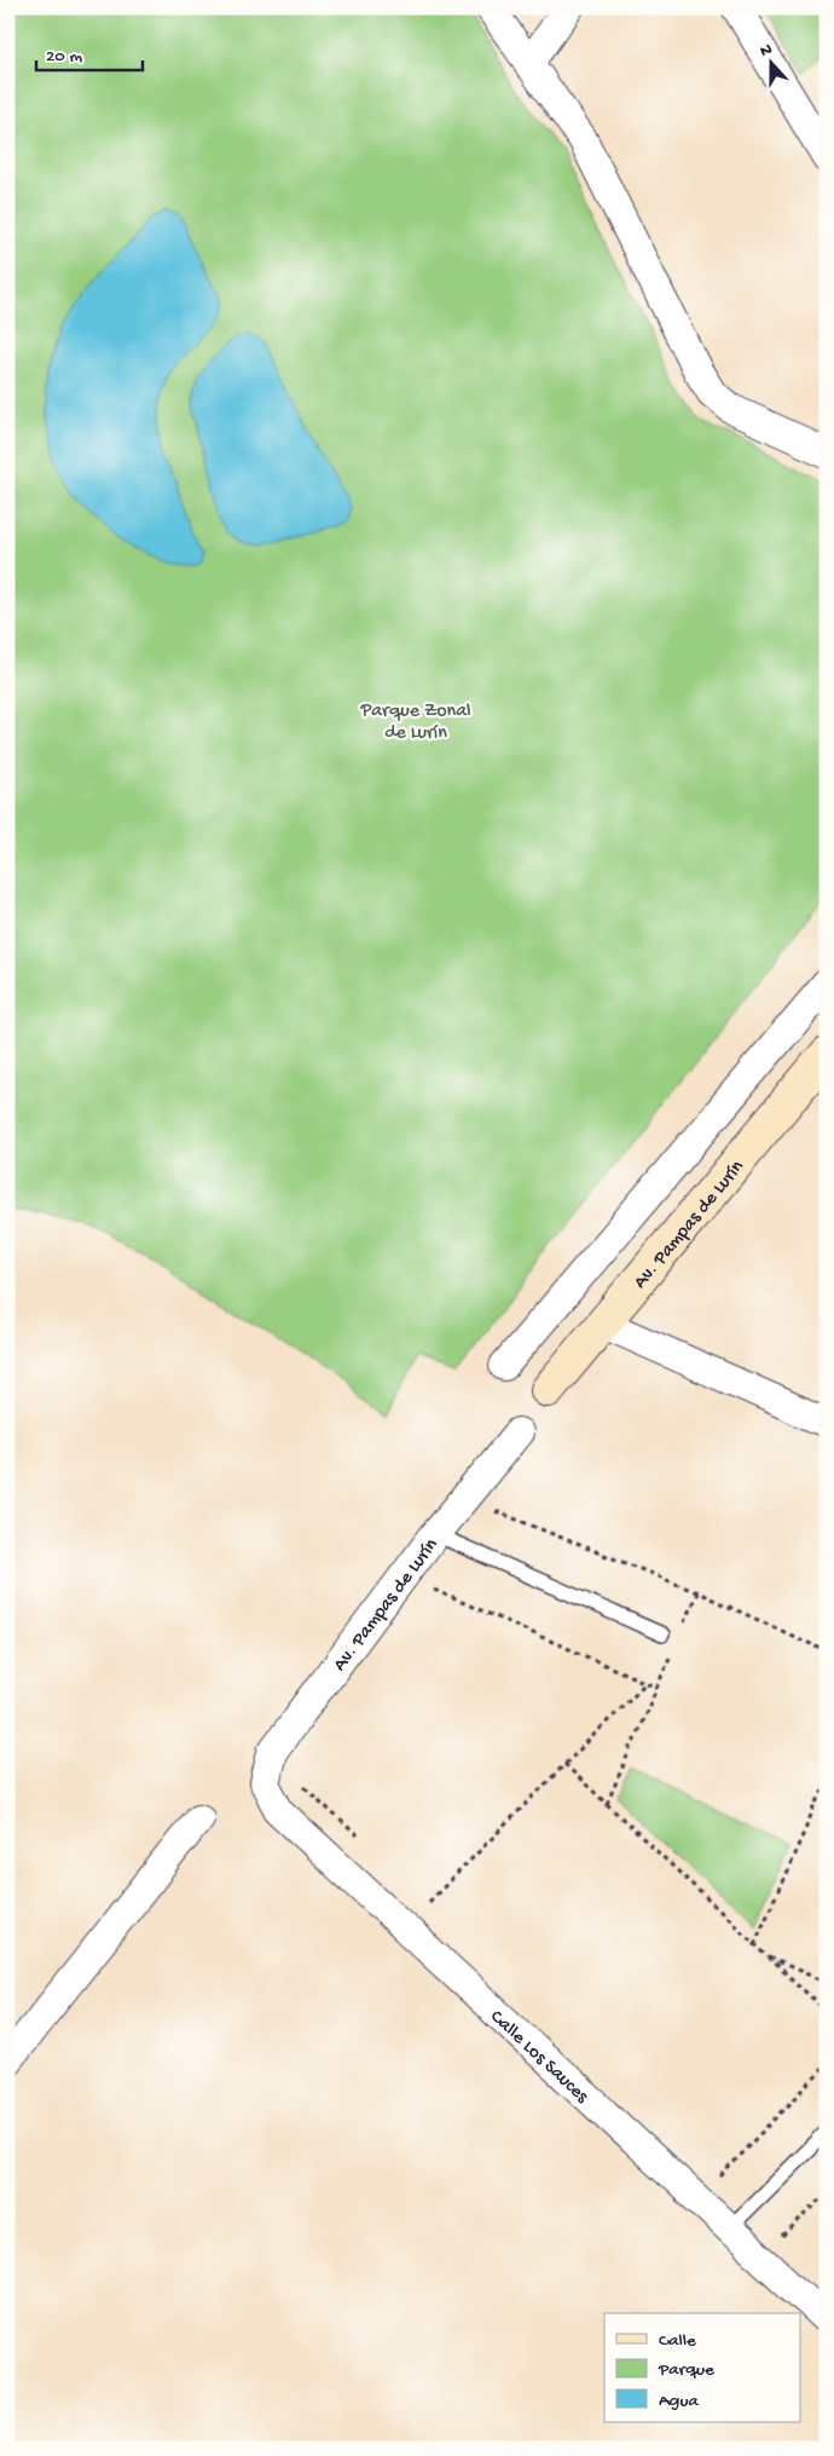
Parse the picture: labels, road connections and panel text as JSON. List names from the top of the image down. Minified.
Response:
{"streets":{"street":["Av. Pampas de Lurín","Calle Los Sauces"]},"crossings":[["Av. Pampas de Lurín","Calle Los Sauces"]],"parks":["Parque Zonal de Lurín"],"legend":["Calle","Parque","Agua"],"scale_bar":"20 m","north":"top"}
